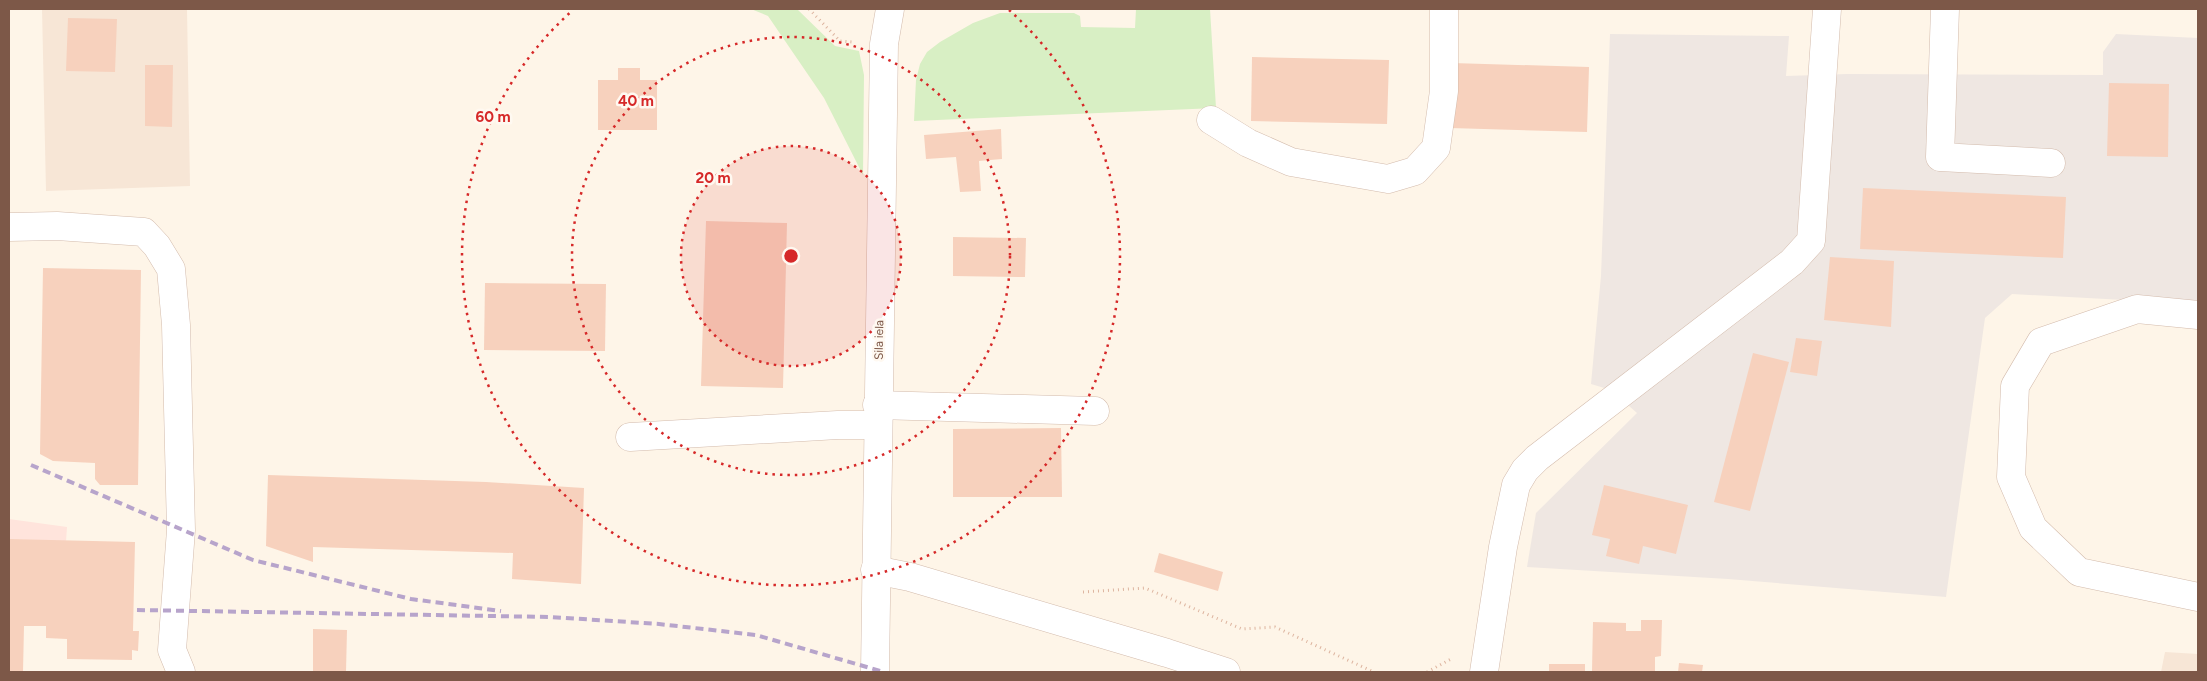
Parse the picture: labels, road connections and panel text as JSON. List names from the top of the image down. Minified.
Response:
{"streets":{"street":["Sila iela"]},"rings":["40 m","60 m","20 m"]}
